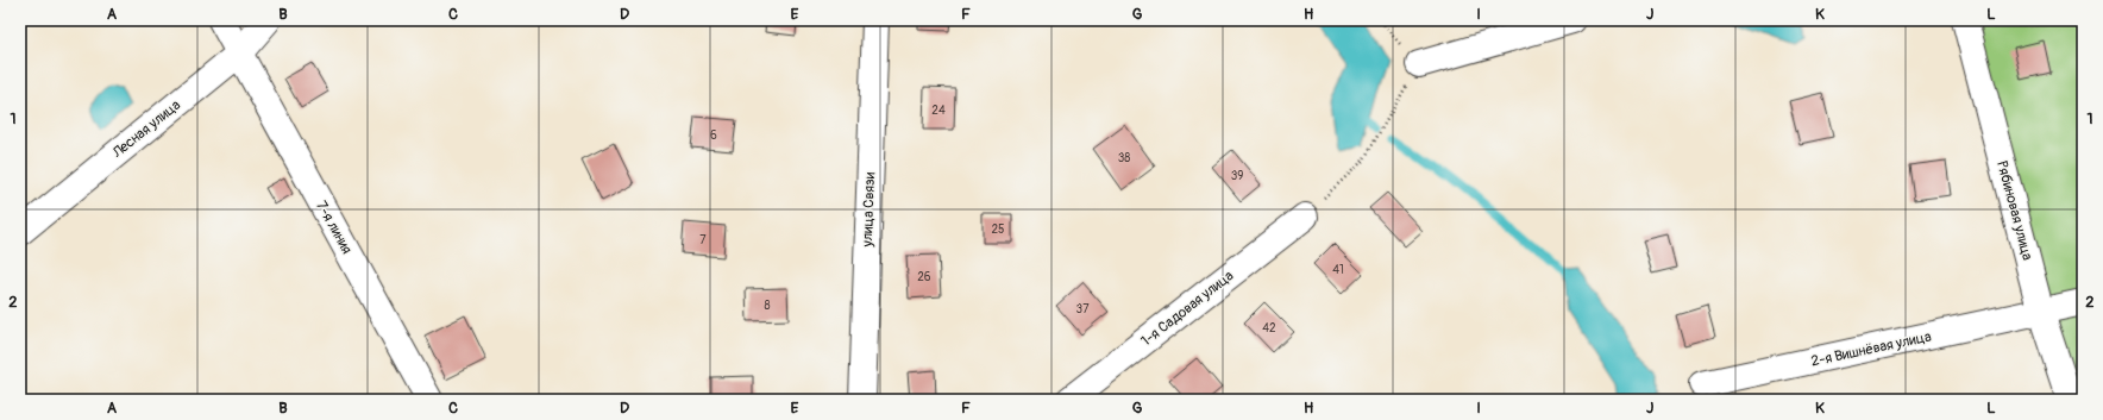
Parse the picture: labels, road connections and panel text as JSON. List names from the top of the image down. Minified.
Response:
{"streets":{"street":["Лесная улица","улица Связи","Рябиновая улица","7-я линия","1-я Садовая улица","2-я Вишнёвая улица"]},"crossings":[["Лесная улица","7-я линия"],["Рябиновая улица","2-я Вишнёвая улица"]],"house_numbers":["24","6","38","39","25","7","41","26","8","37","42"],"grid":{"columns":["A","B","C","D","E","F","G","H","I","J","K","L"],"rows":["1","2"]}}
